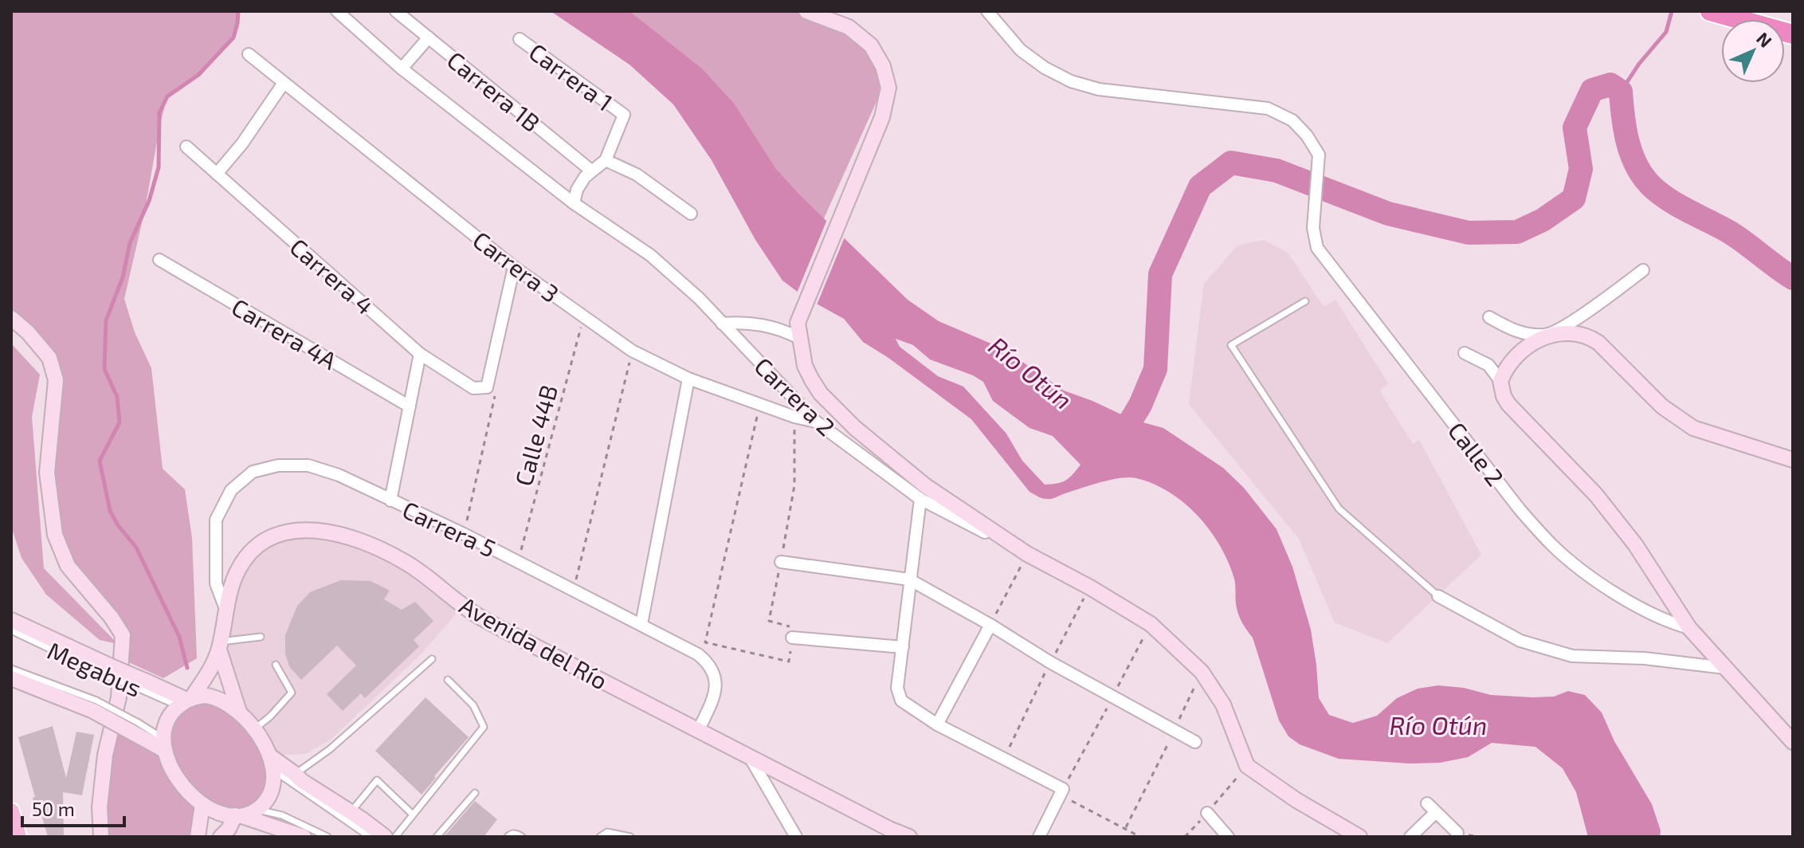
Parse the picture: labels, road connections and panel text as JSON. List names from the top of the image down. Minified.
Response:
{"streets":{"main road":["Carrera 2","Avenida del Río"],"street":["Carrera 1","Carrera 1B","Carrera 3","Carrera 4","Carrera 4A","Calle 2","Carrera 5"],"lane":["Megabus"],"path":["Calle 44B"]},"crossings":[["Carrera 3","Carrera 2"],["Carrera 3","Calle 44B"],["Calle 44B","Carrera 5"],["Carrera 5","Avenida del Río"]],"water":["Río Otún"],"scale_bar":"50 m","north":"top right"}
